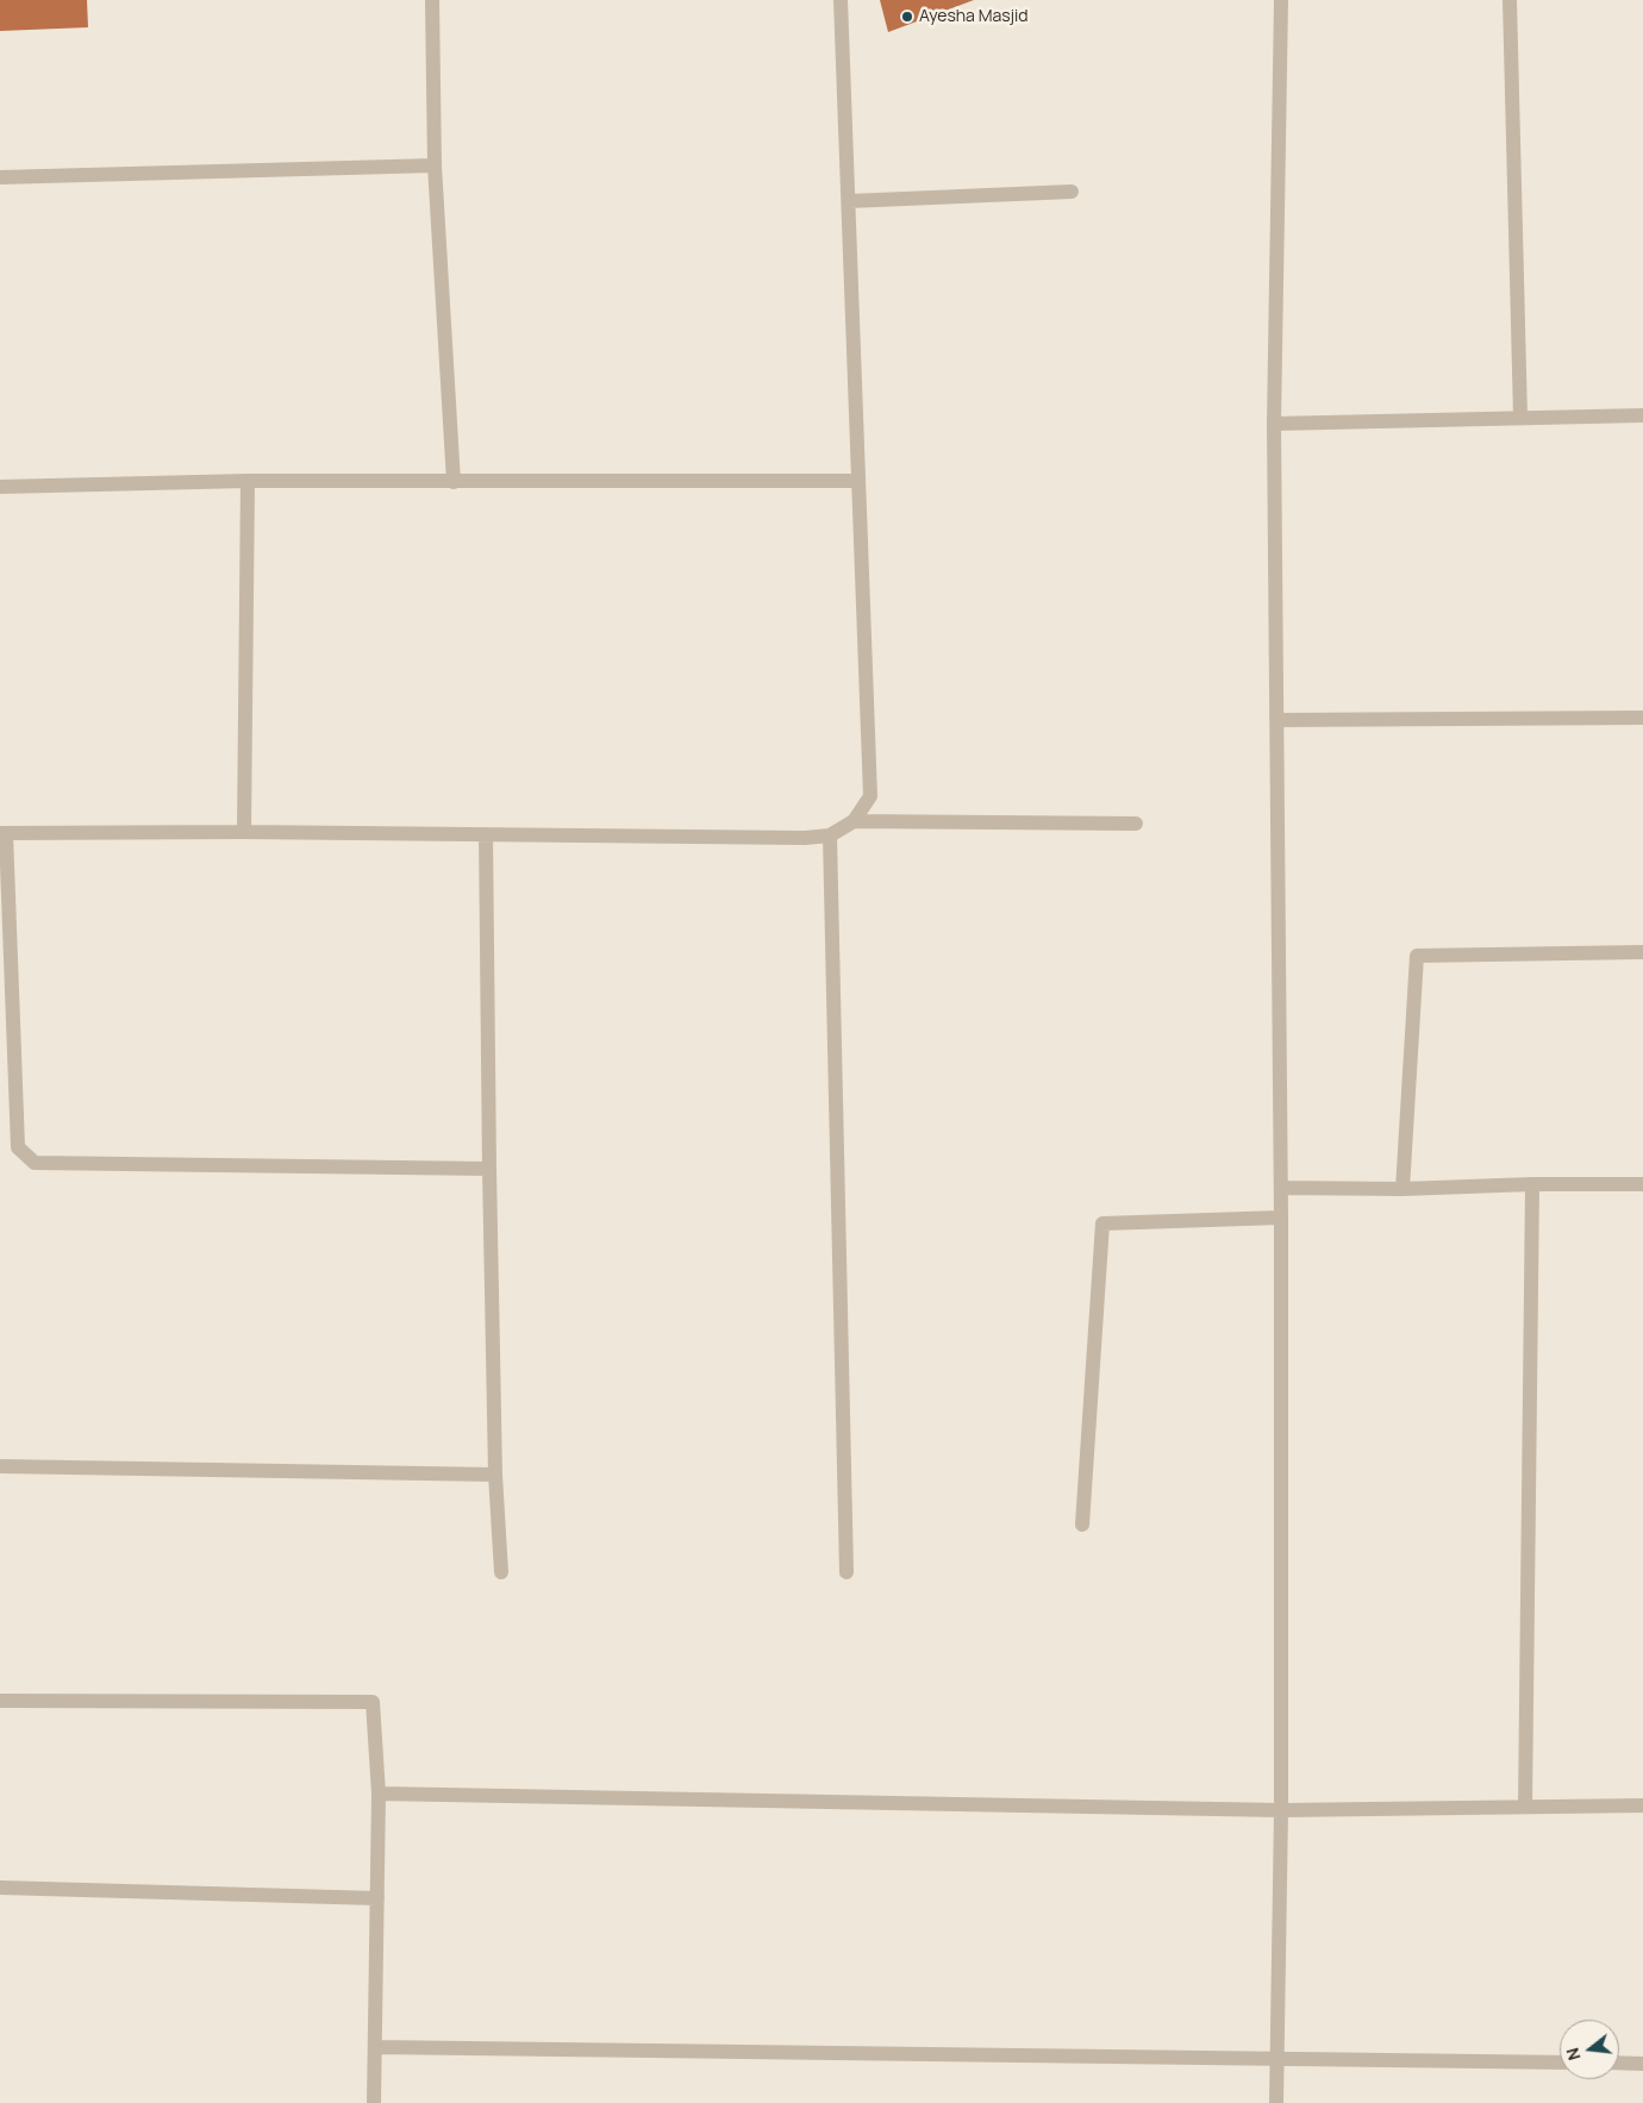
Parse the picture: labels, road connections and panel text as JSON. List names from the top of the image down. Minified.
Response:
{"places":["Ayesha Masjid"],"north":"left"}
